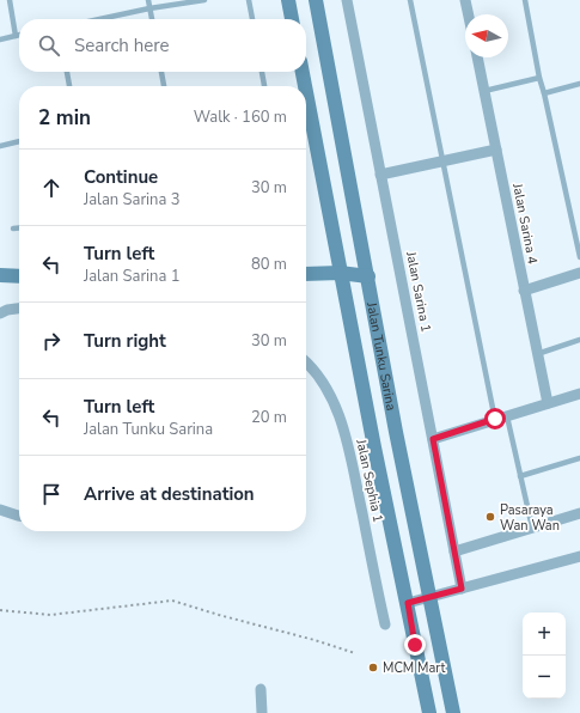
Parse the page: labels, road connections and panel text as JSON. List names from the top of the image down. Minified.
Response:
{"streets":{"street":["Jalan Sarina 4","Jalan Sarina 1","Jalan Tunku Sarina","Jalan Sephia 1"]},"places":["Pasaraya Wan Wan","MCM Mart"],"north":"left","page":{"search":"Search here","heading":["2 min","Walk · 160 m"],"list":[["Continue","Jalan Sarina 3","30 m"],["Turn left","Jalan Sarina 1","80 m"],["Turn right","30 m"],["Turn left","Jalan Tunku Sarina","20 m"],"Arrive at destination"],"map_buttons":["+","−"]}}
